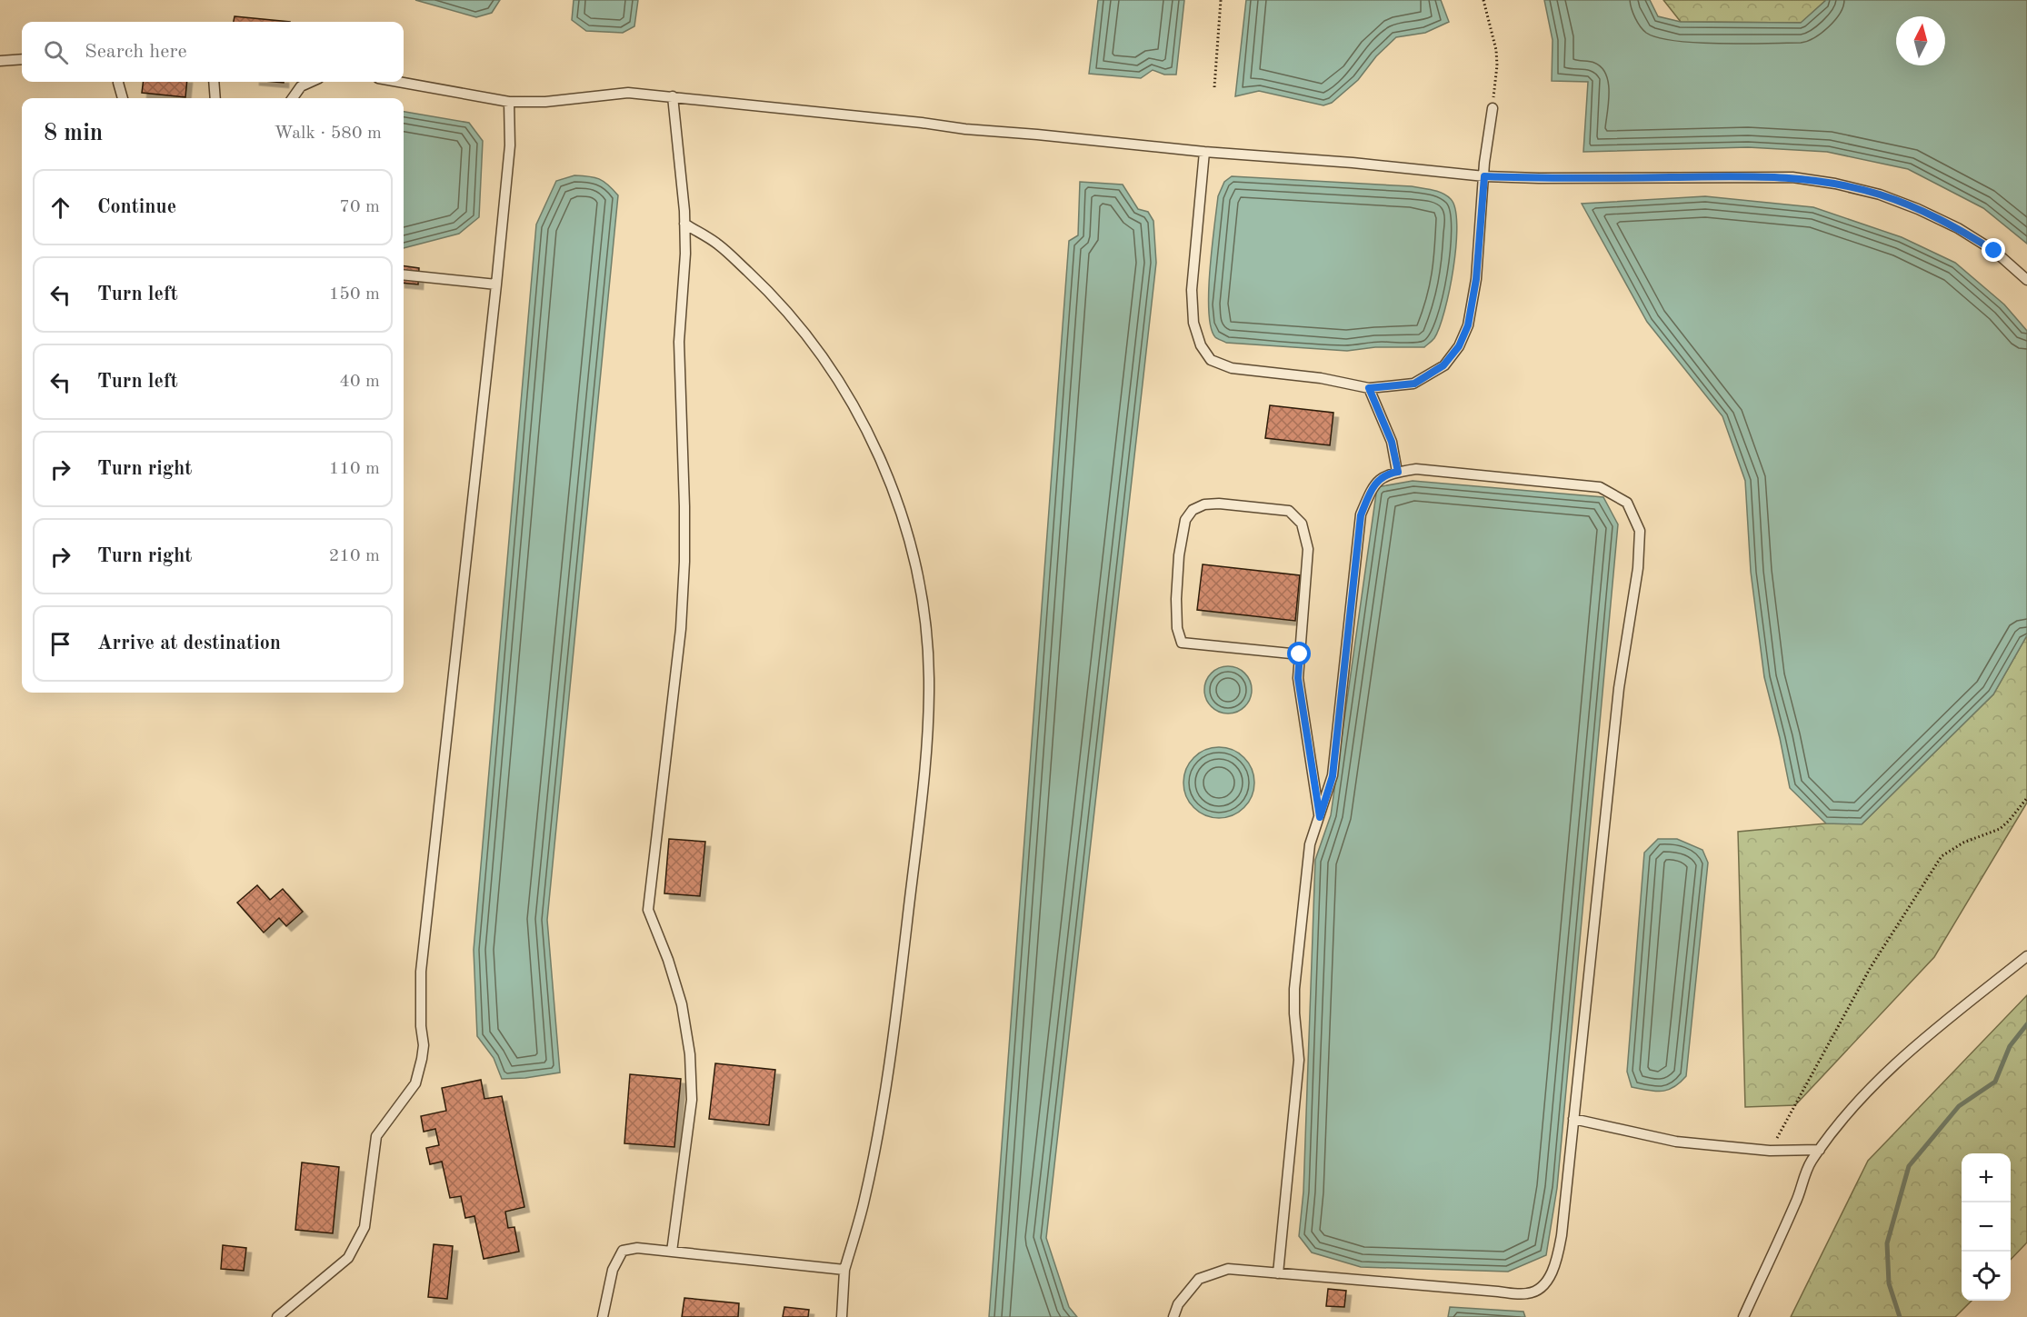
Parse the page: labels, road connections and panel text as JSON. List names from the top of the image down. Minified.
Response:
{"north":"top","page":{"search":"Search here","heading":["8 min","Walk · 580 m"],"list":[["Continue","70 m"],["Turn left","150 m"],["Turn left","40 m"],["Turn right","110 m"],["Turn right","210 m"],"Arrive at destination"],"map_buttons":["+","−"]}}
